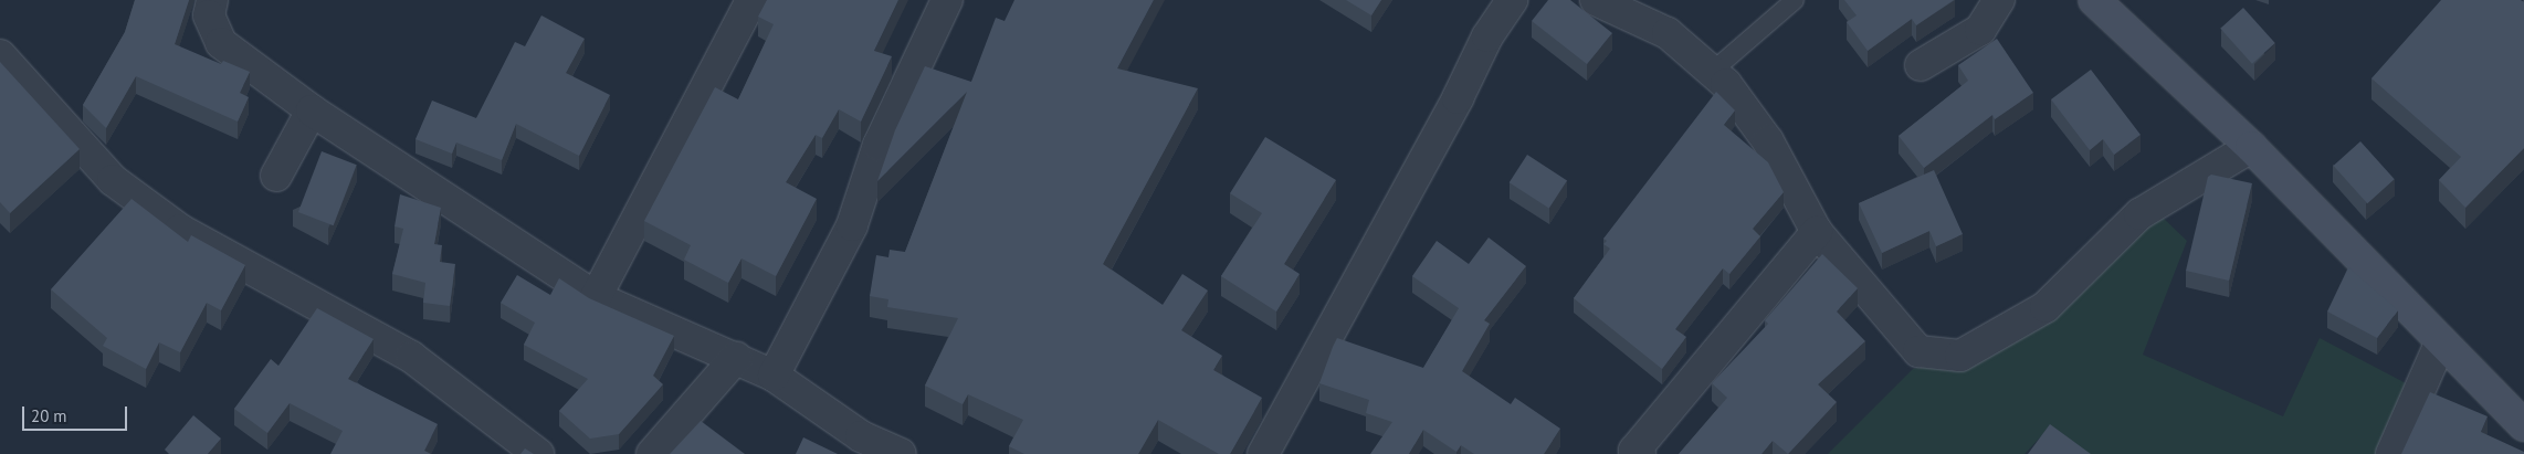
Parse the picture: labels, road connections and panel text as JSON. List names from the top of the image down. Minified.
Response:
{"scale_bar":"20 m"}
